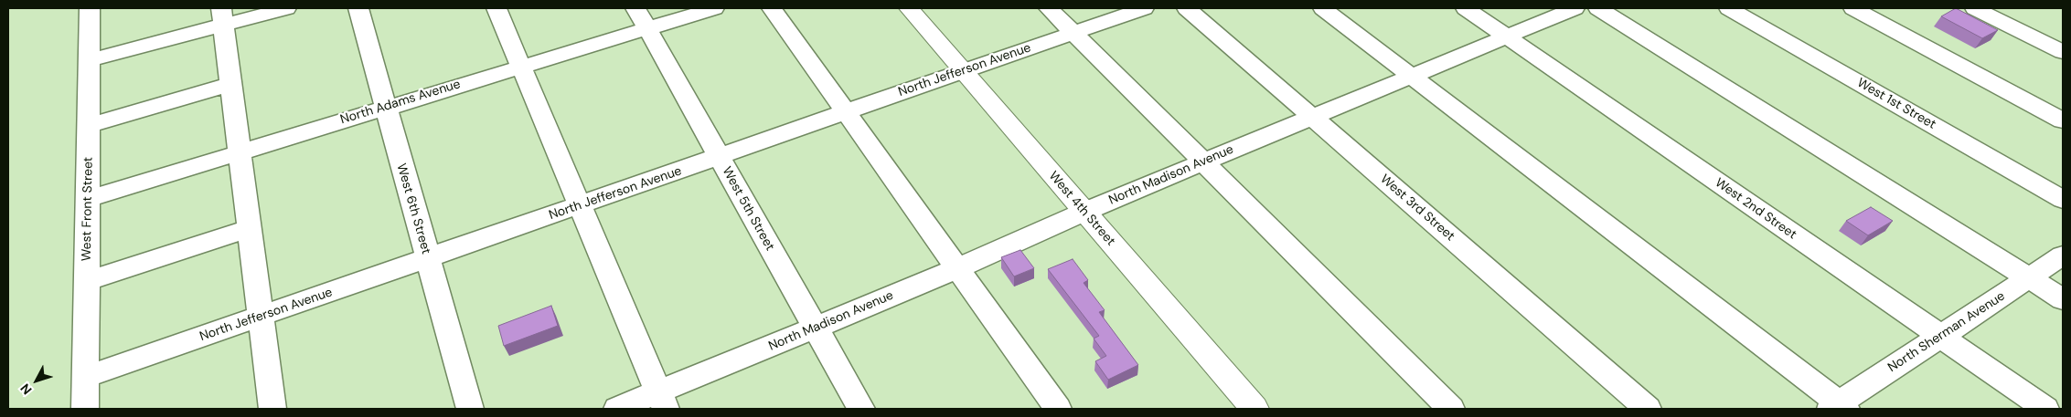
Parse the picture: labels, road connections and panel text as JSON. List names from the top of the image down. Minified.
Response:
{"streets":{"main road":["West 4th Street"],"street":["North Jefferson Avenue","North Adams Avenue","West 1st Street","North Madison Avenue","West 3rd Street","West Front Street","West 6th Street","West 5th Street","West 2nd Street","North Sherman Avenue"]},"crossings":[["North Jefferson Avenue","West Front Street"],["North Jefferson Avenue","West 6th Street"],["North Jefferson Avenue","West 5th Street"],["North Jefferson Avenue","West 4th Street"],["North Adams Avenue","West Front Street"],["North Adams Avenue","West 6th Street"],["North Adams Avenue","West 5th Street"],["North Madison Avenue","West 3rd Street"],["North Madison Avenue","West 5th Street"],["North Madison Avenue","West 4th Street"],["North Madison Avenue","West 2nd Street"],["West 2nd Street","North Sherman Avenue"]],"north":"bottom left"}
